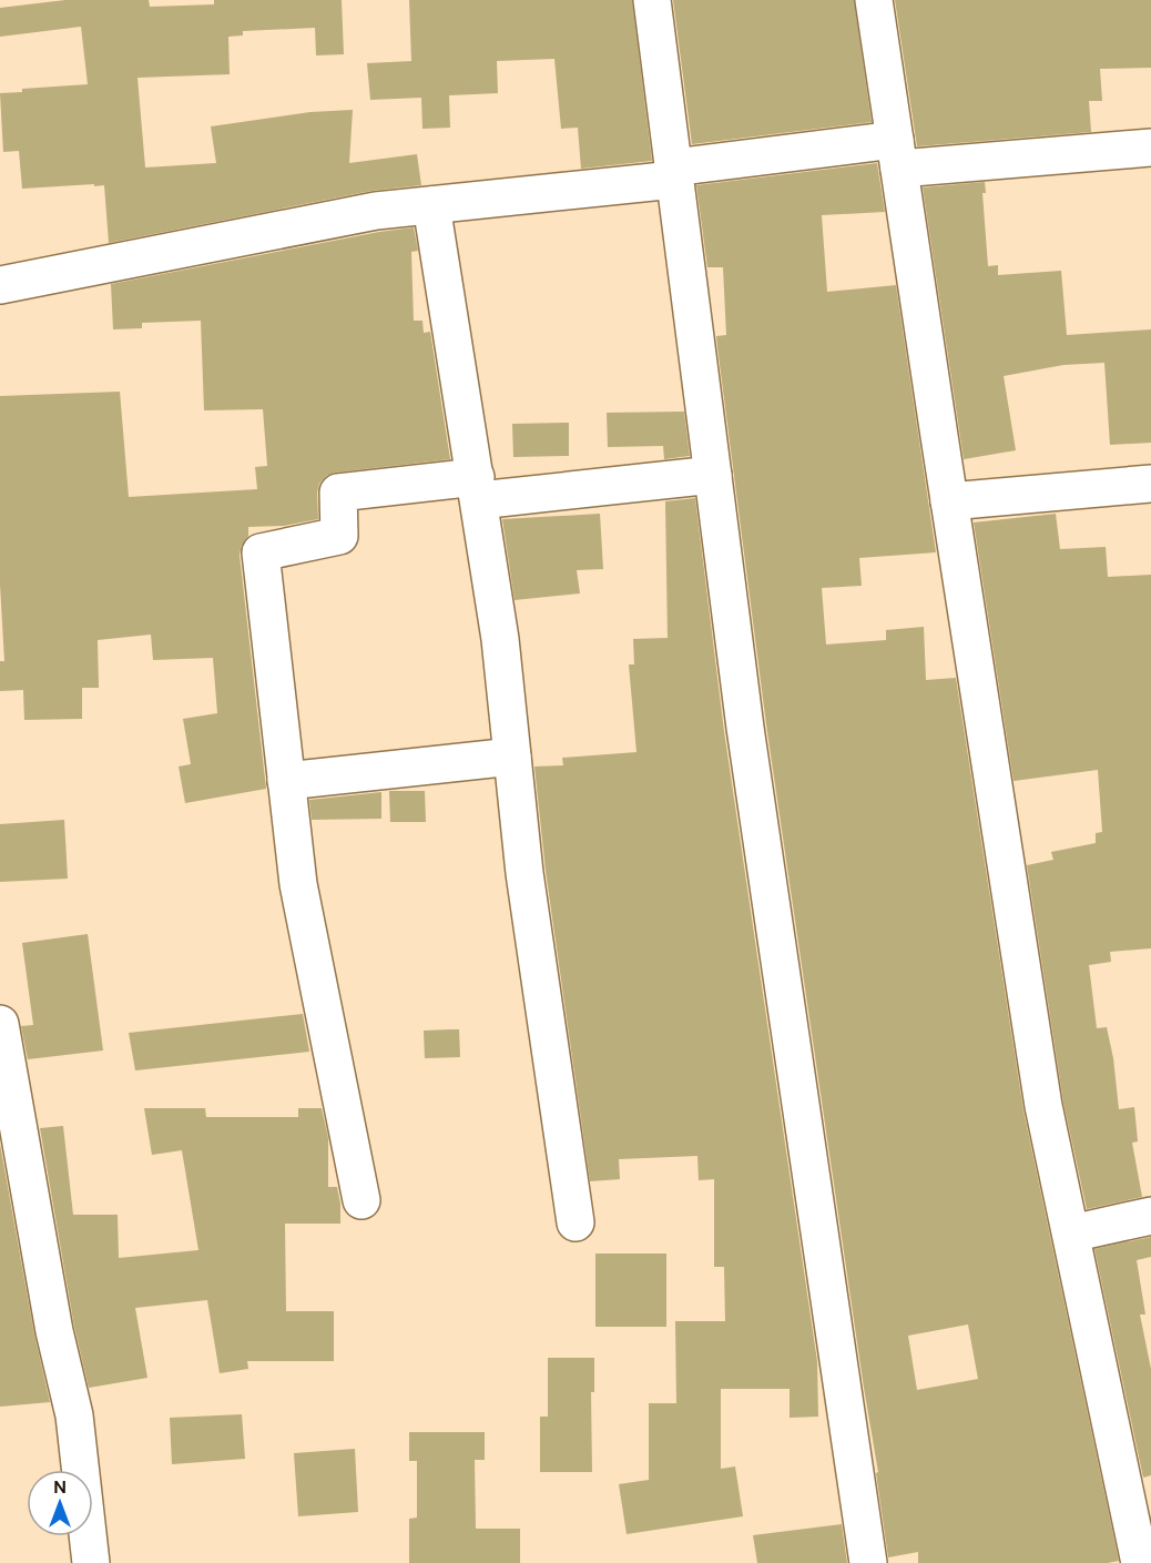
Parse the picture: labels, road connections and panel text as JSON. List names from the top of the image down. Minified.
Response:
{"north":"top"}
